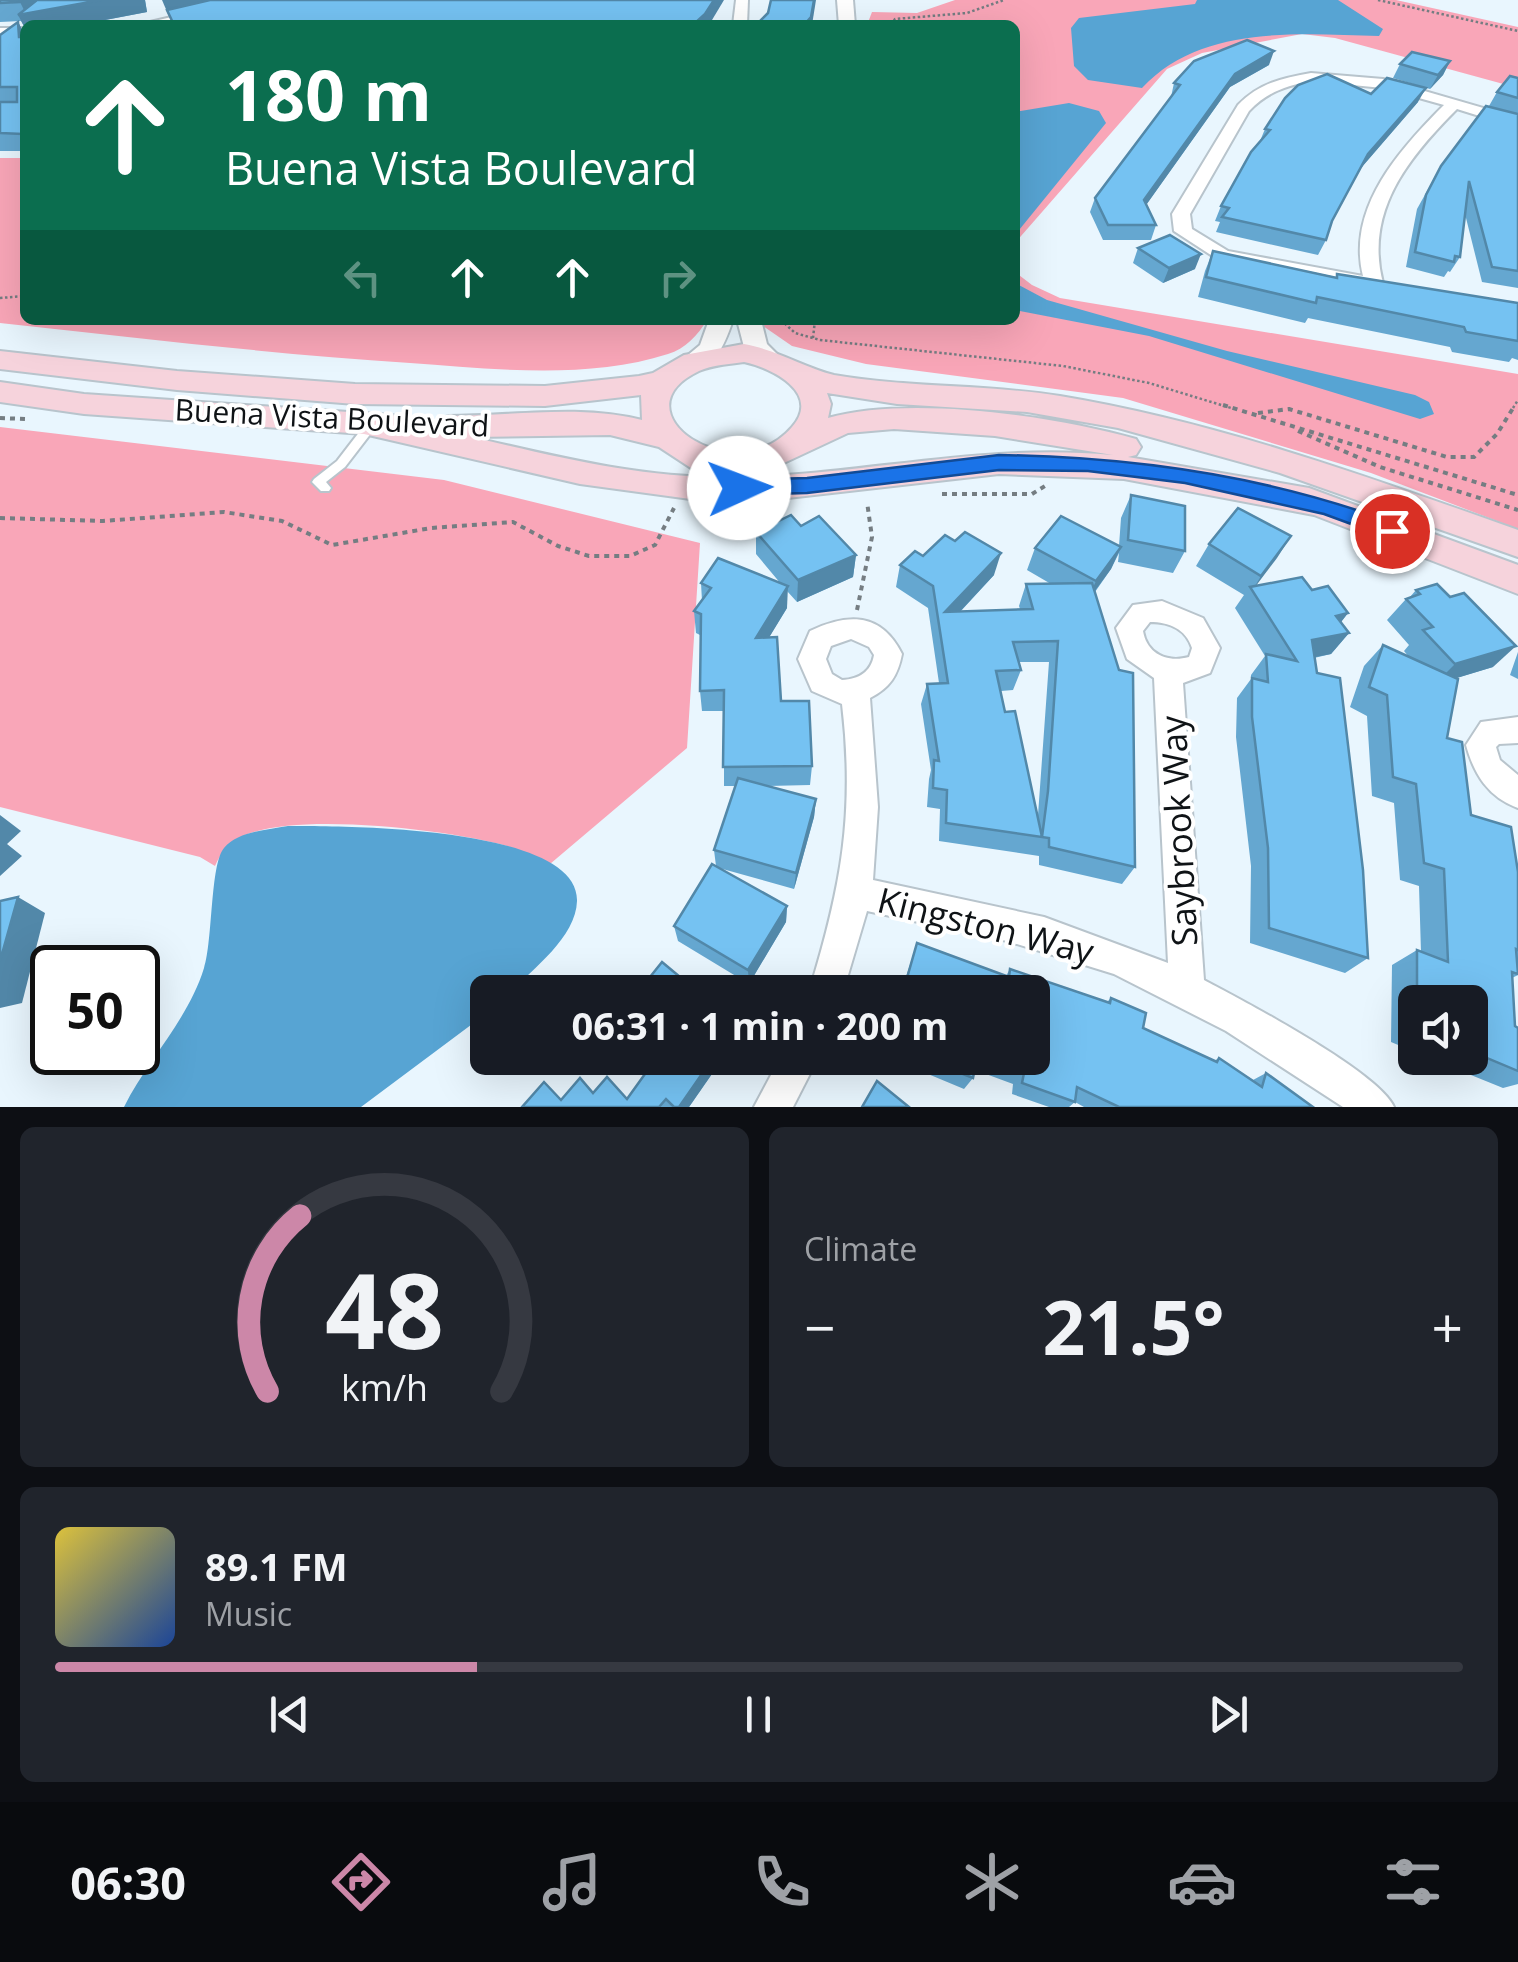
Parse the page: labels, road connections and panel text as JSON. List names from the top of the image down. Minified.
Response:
{"streets":{"main road":["Buena Vista Boulevard"],"street":["Saybrook Way","Kingston Way"]},"crossings":[["Saybrook Way","Kingston Way"]],"page":{"turn":["180 m","Buena Vista Boulevard"],"limit":"50","trip":"06:31 · 1 min · 200 m","tile":"Climate","heat":["−","21.5°","+"],"song":["89.1 FM","Music"],"tabs":"06:30","gauge":["48","km/h"]}}
